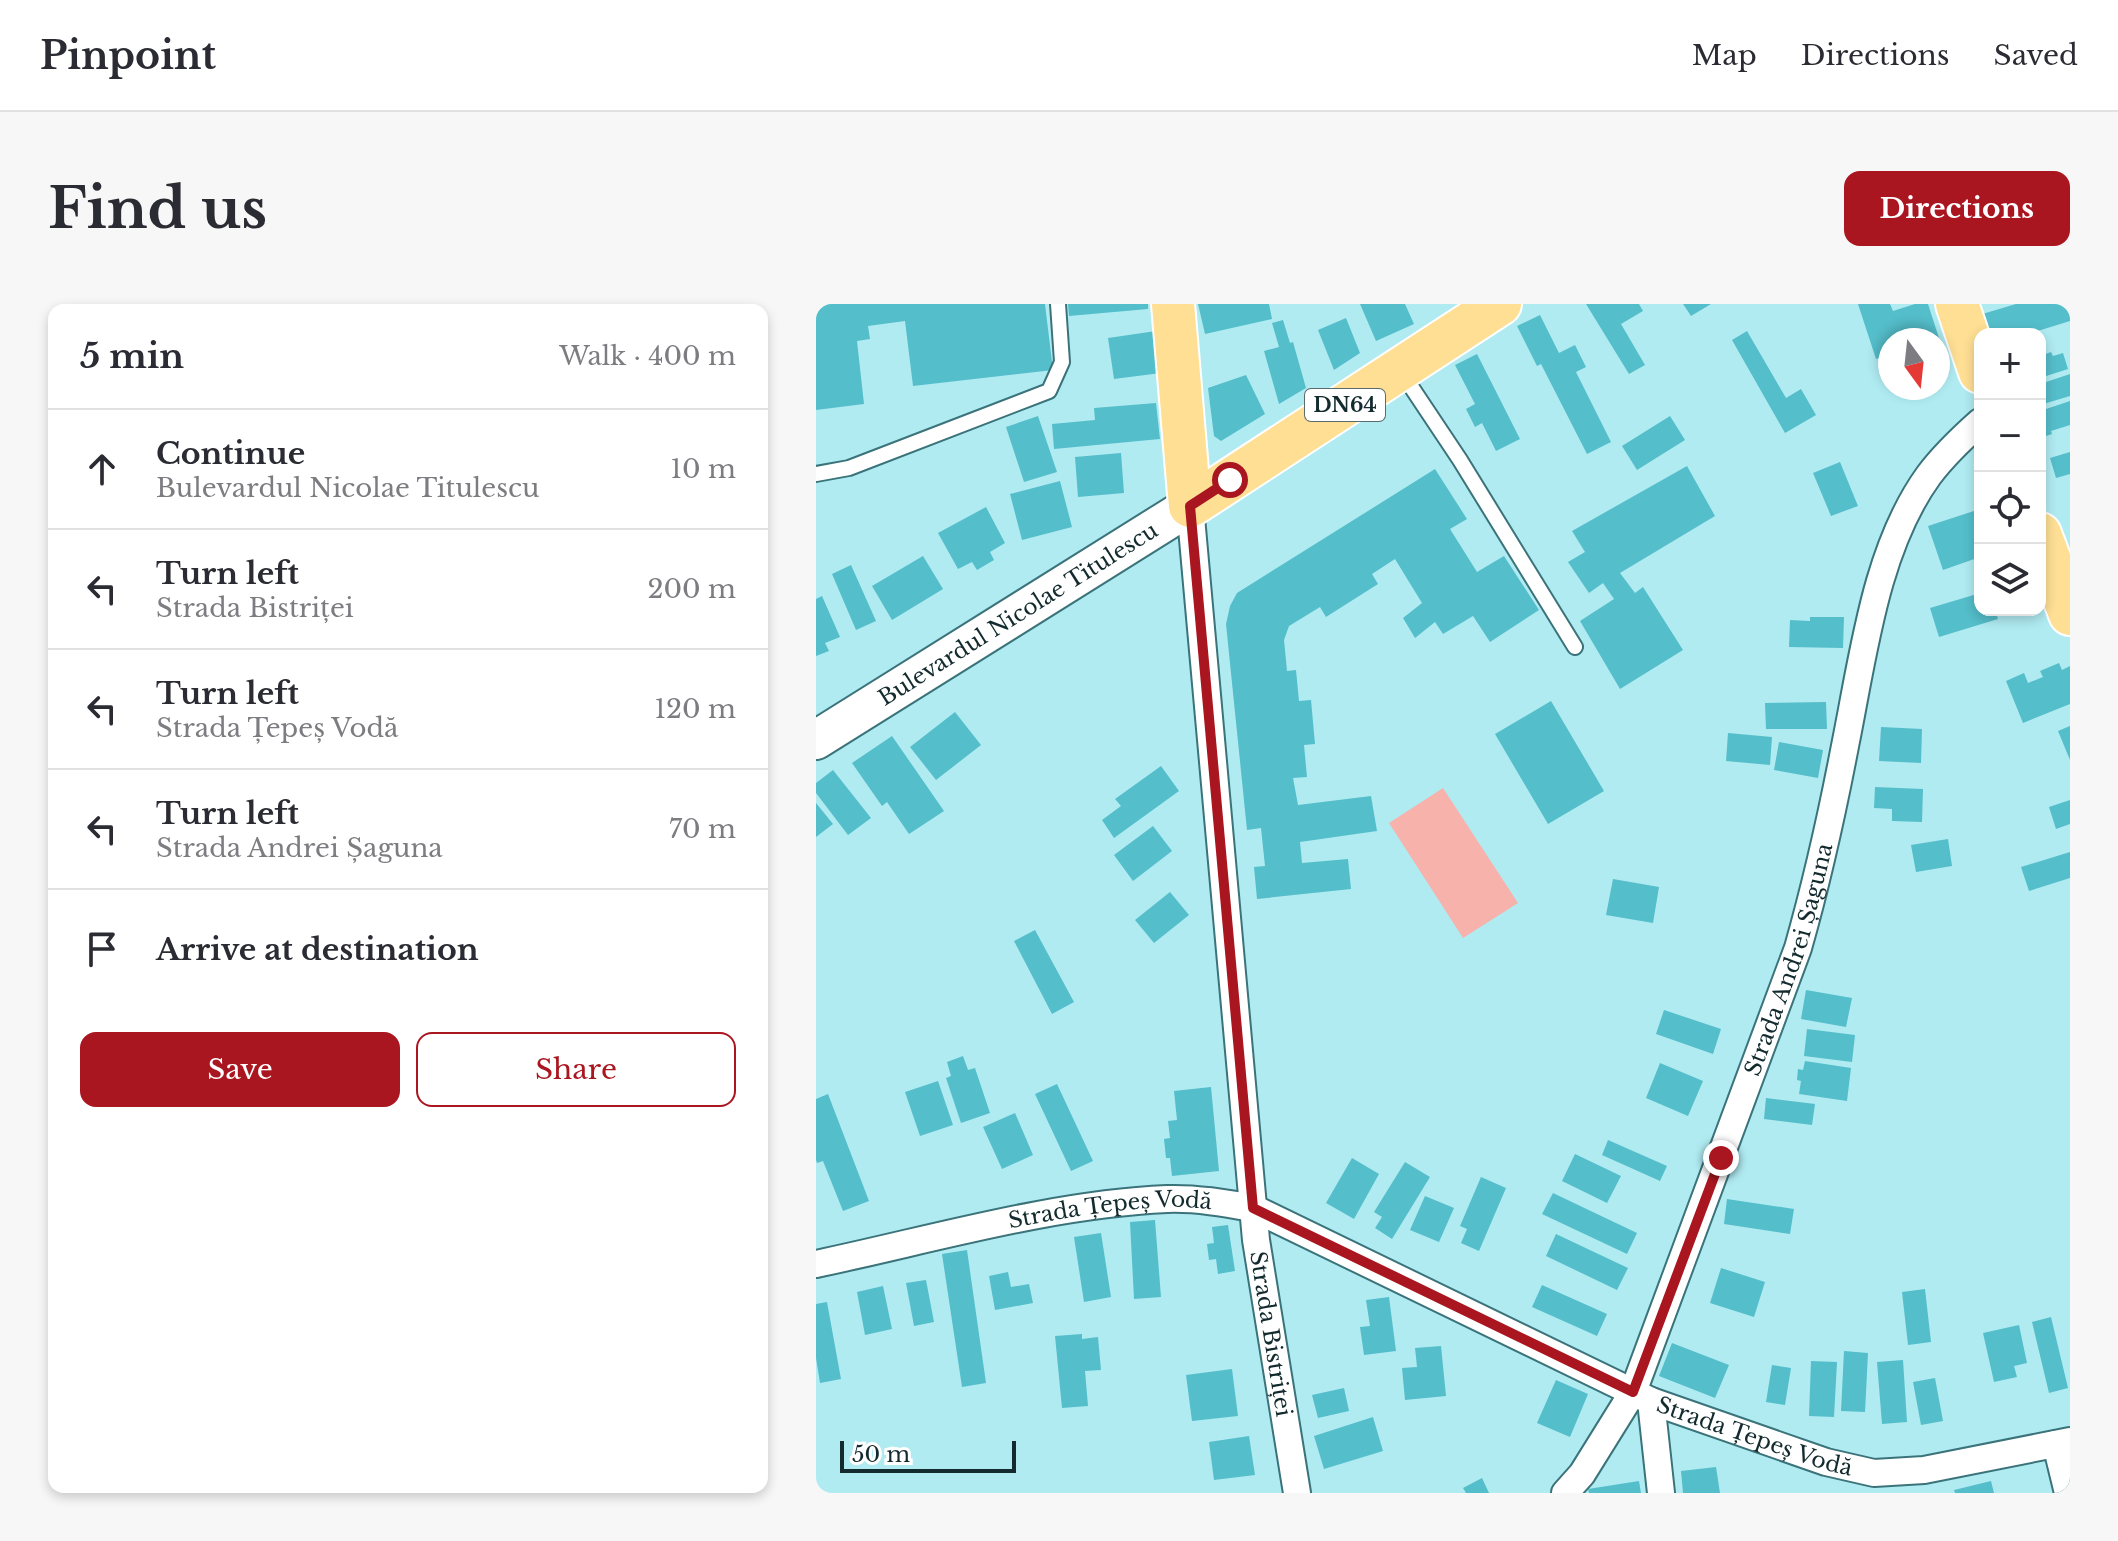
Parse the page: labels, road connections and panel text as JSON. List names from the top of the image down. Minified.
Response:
{"streets":{"main road":["DN64","Bulevardul Nicolae Titulescu"],"street":["Strada Andrei Șaguna","Strada Țepeș Vodă","Strada Bistriței"]},"crossings":[["Bulevardul Nicolae Titulescu","Strada Bistriței"],["Strada Andrei Șaguna","Strada Țepeș Vodă"],["Strada Țepeș Vodă","Strada Bistriței"]],"scale_bar":"50 m","north":"bottom","page":{"header":"Pinpoint","nav":["Map","Directions","Saved"],"buttons":["Directions",["Save","Share"]],"title":"Find us","heading":["5 min","Walk · 400 m"],"map_buttons":["+","−"],"list":[["Continue","Bulevardul Nicolae Titulescu","10 m"],["Turn left","Strada Bistriței","200 m"],["Turn left","Strada Țepeș Vodă","120 m"],["Turn left","Strada Andrei Șaguna","70 m"],"Arrive at destination"],"scale":"50 m"}}
